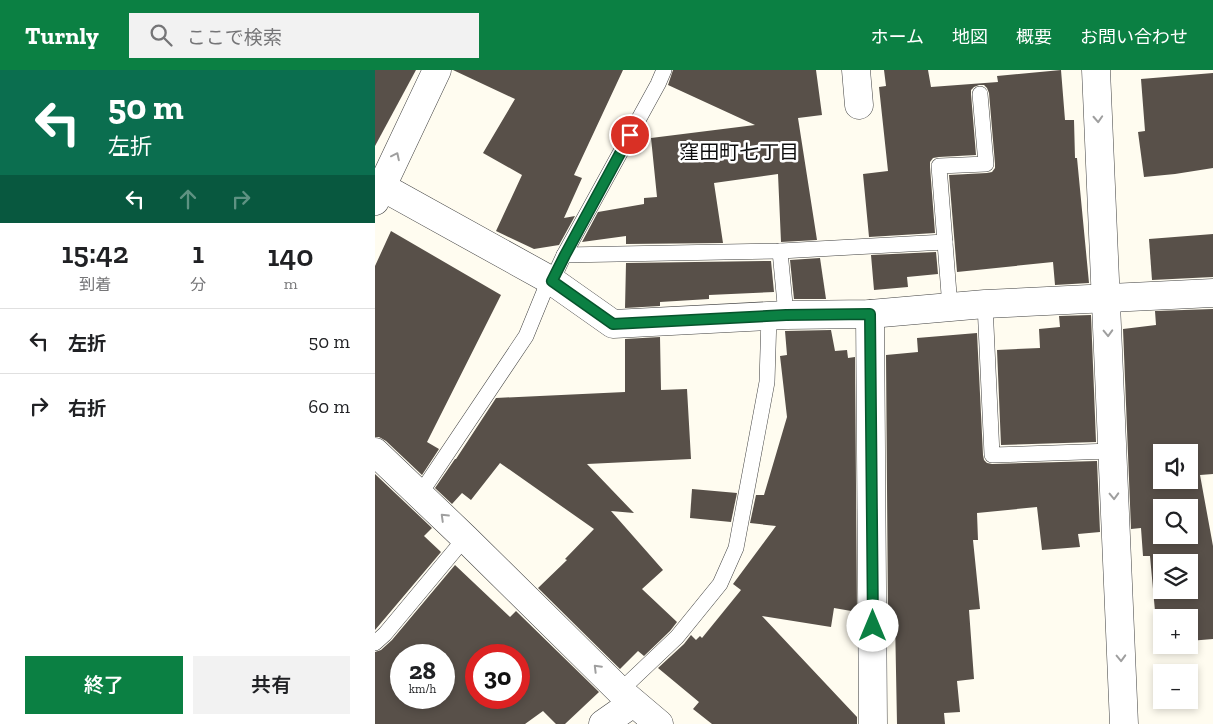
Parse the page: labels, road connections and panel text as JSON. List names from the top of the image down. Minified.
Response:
{"districts":["窪田町七丁目"],"page":{"header":"Turnly","search":"ここで検索","nav":["ホーム","地図","概要","お問い合わせ"],"turn":["50 m","左折"],"eta":["15:42","到着","1","分","140","m"],"list":[{"name":"左折","value":"50 m"},{"name":"右折","value":"60 m"}],"map_buttons":["+","−"],"speed":"28 km/h","limit":"30","buttons":["終了","共有"]}}
